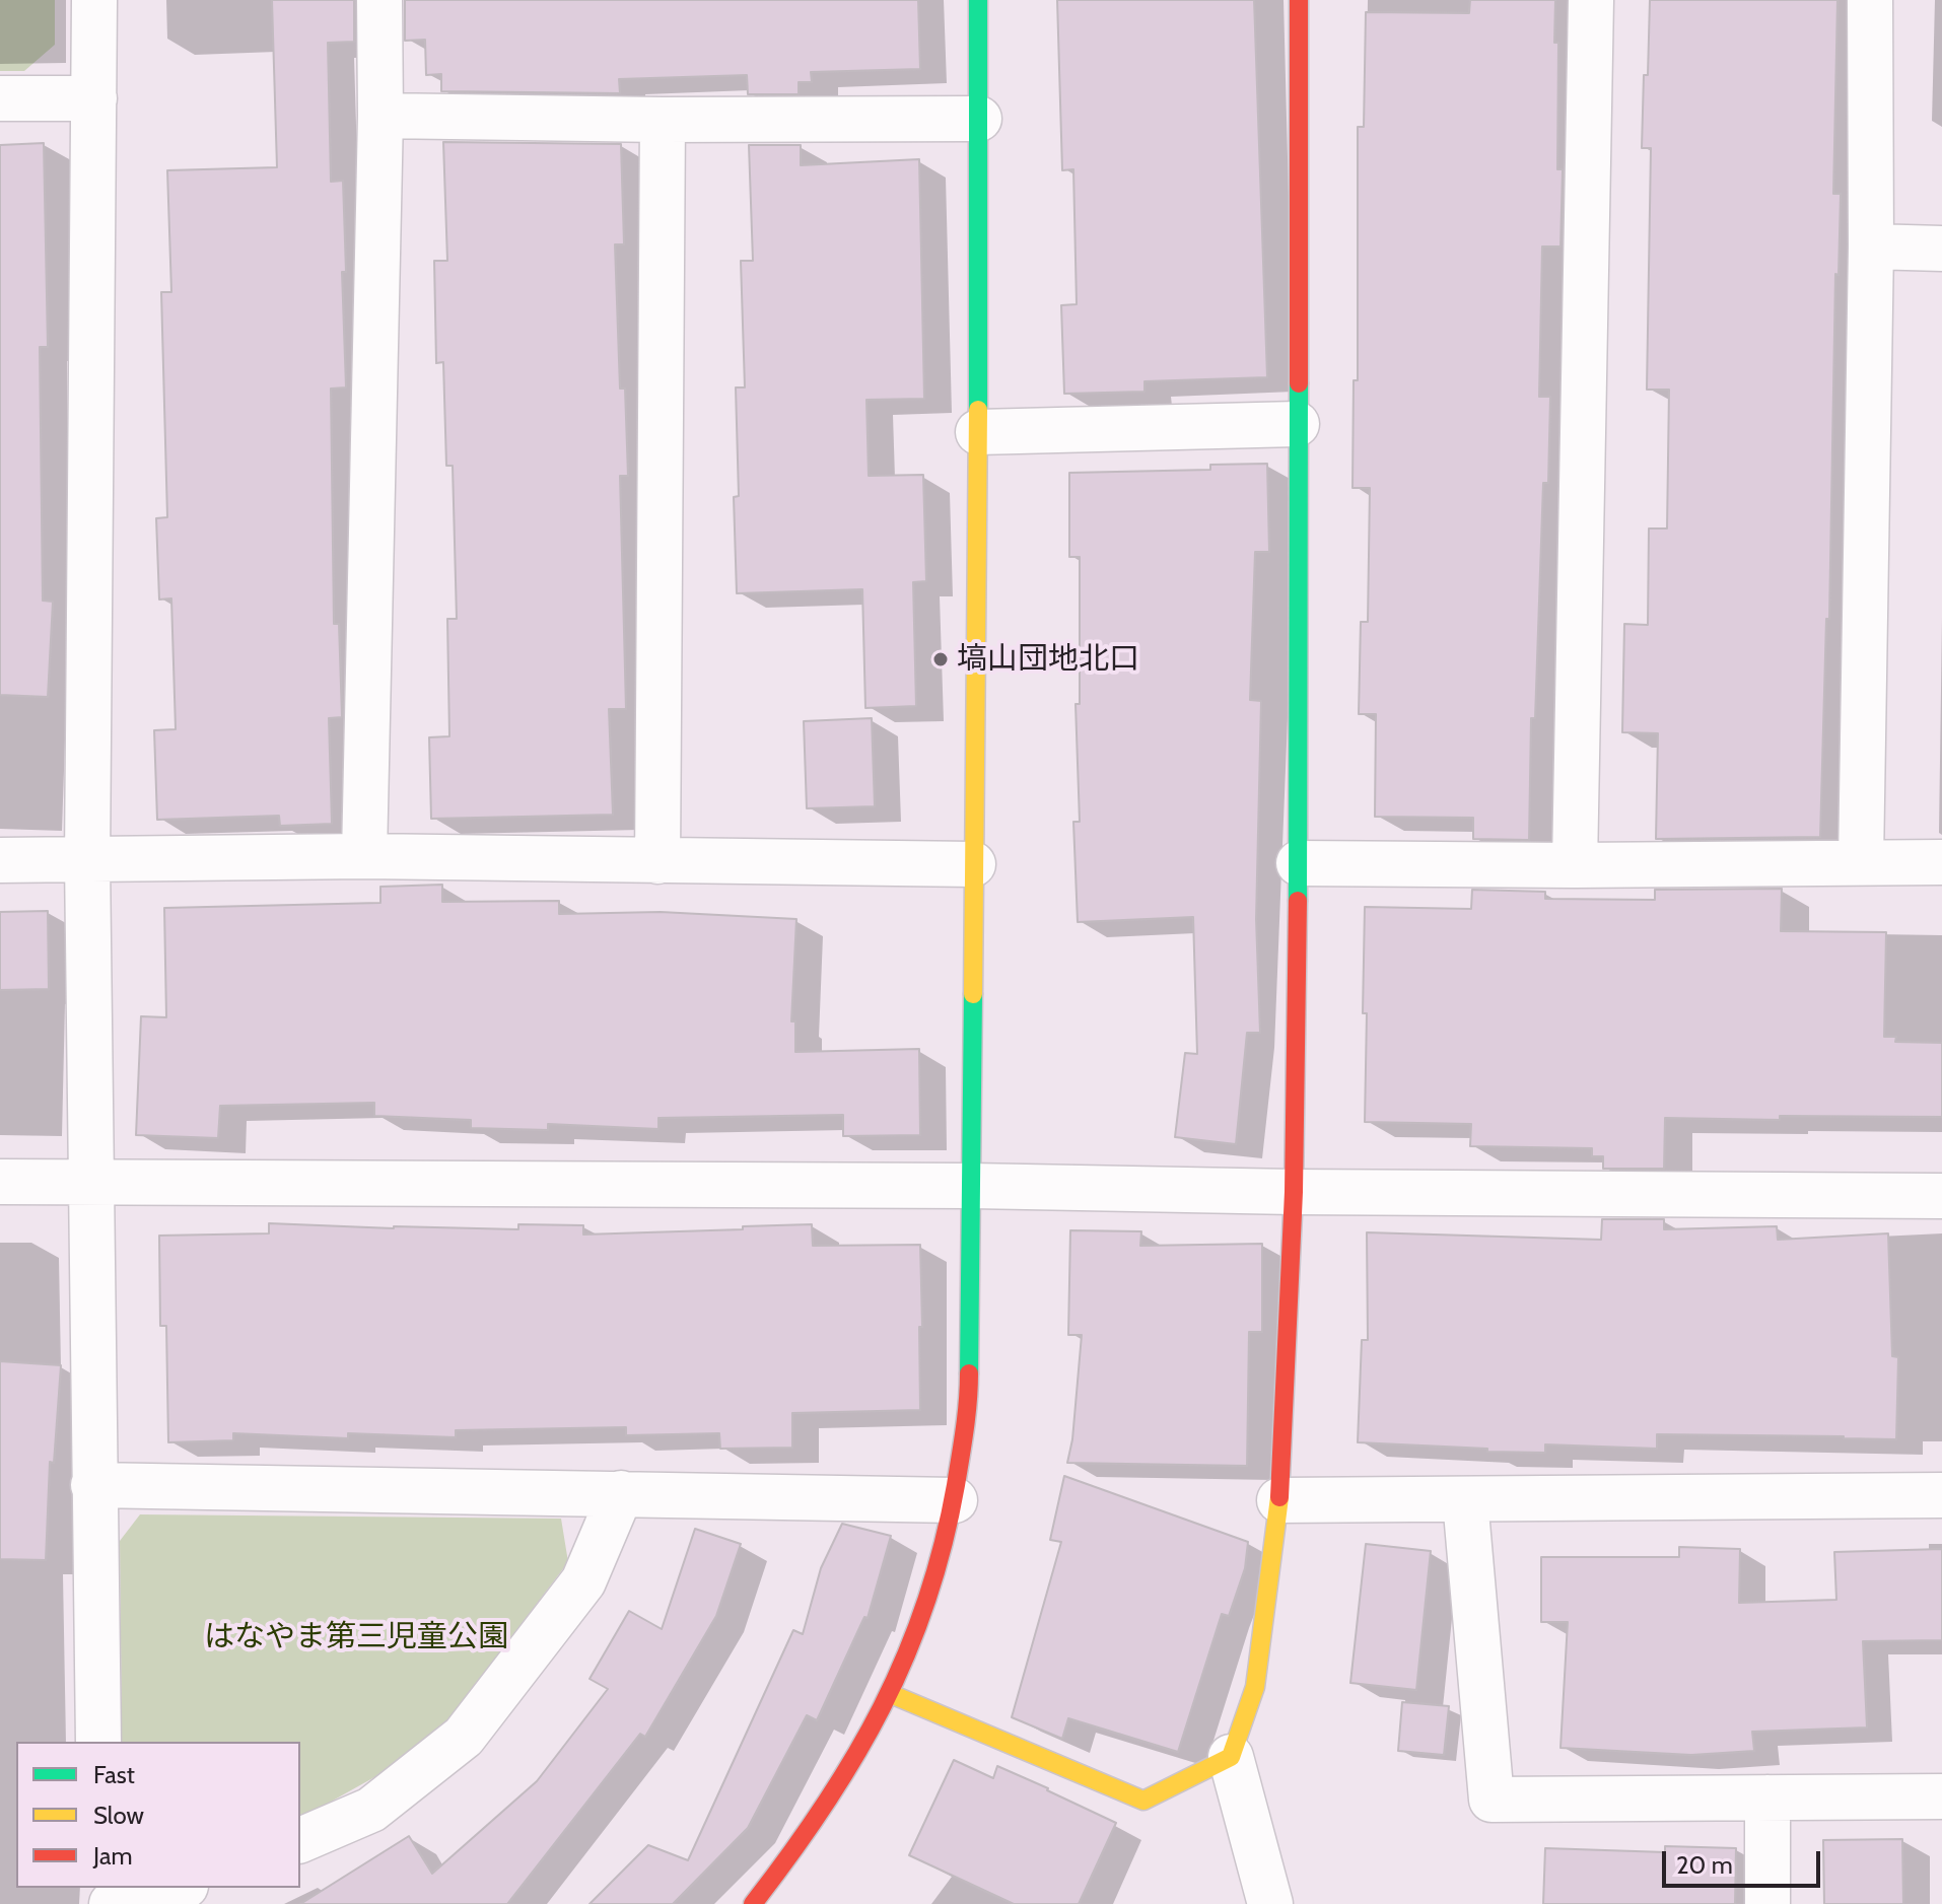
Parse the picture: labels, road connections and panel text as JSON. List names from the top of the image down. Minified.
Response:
{"parks":["はなやま第三児童公園"],"places":["塙山団地北口"],"legend":["Fast","Slow","Jam"],"scale_bar":"20 m"}
